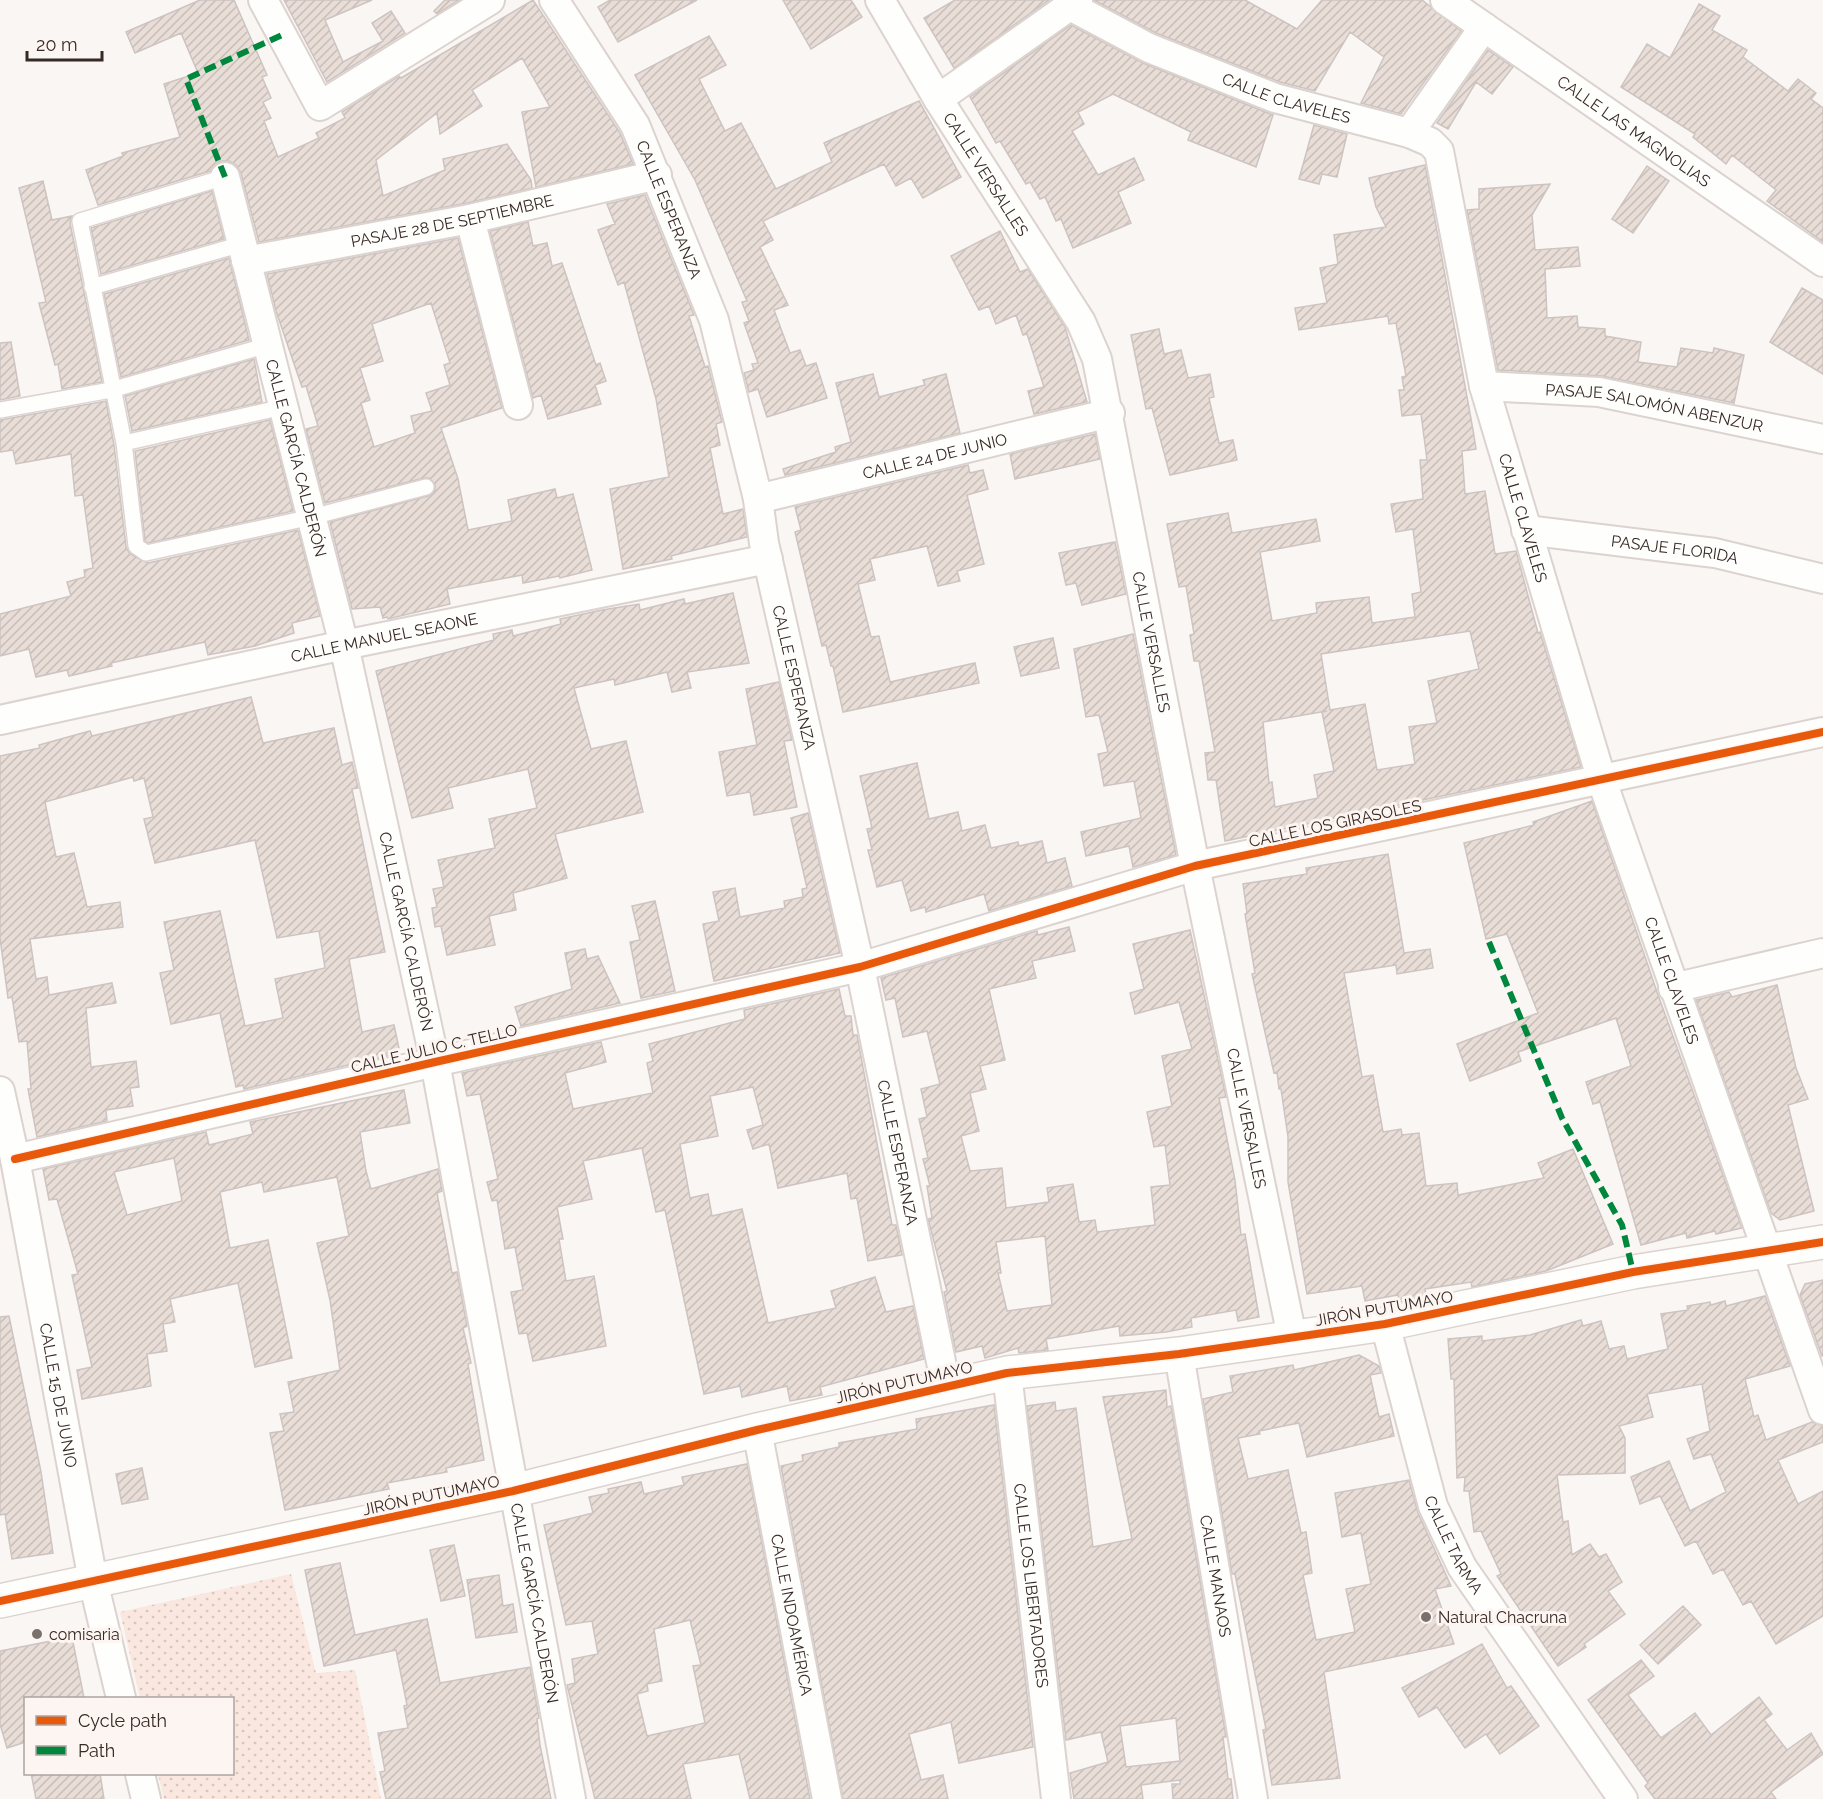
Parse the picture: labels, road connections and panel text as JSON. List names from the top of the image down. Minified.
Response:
{"streets":{"street":["CALLE CLAVELES","CALLE LAS MAGNOLIAS","CALLE VERSALLES","CALLE ESPERANZA","PASAJE 28 DE SEPTIEMBRE","PASAJE SALOMÓN ABENZUR","CALLE 24 DE JUNIO","CALLE GARCÍA CALDERÓN","PASAJE FLORIDA","CALLE MANUEL SEAONE","CALLE LOS GIRASOLES","CALLE JULIO C. TELLO","JIRÓN PUTUMAYO","CALLE 15 DE JUNIO","CALLE TARMA","CALLE MANAOS","CALLE LOS LIBERTADORES","CALLE INDOAMÉRICA"]},"crossings":[["CALLE CLAVELES","PASAJE SALOMÓN ABENZUR"],["CALLE CLAVELES","PASAJE FLORIDA"],["CALLE CLAVELES","CALLE LOS GIRASOLES"],["CALLE CLAVELES","JIRÓN PUTUMAYO"],["CALLE VERSALLES","CALLE 24 DE JUNIO"],["CALLE VERSALLES","CALLE LOS GIRASOLES"],["CALLE VERSALLES","JIRÓN PUTUMAYO"],["CALLE ESPERANZA","PASAJE 28 DE SEPTIEMBRE"],["CALLE ESPERANZA","CALLE 24 DE JUNIO"],["CALLE ESPERANZA","CALLE MANUEL SEAONE"],["CALLE ESPERANZA","CALLE LOS GIRASOLES"],["CALLE ESPERANZA","CALLE JULIO C. TELLO"],["CALLE ESPERANZA","JIRÓN PUTUMAYO"],["PASAJE 28 DE SEPTIEMBRE","CALLE GARCÍA CALDERÓN"],["CALLE GARCÍA CALDERÓN","CALLE MANUEL SEAONE"],["CALLE GARCÍA CALDERÓN","CALLE JULIO C. TELLO"],["CALLE GARCÍA CALDERÓN","JIRÓN PUTUMAYO"],["CALLE LOS GIRASOLES","CALLE JULIO C. TELLO"],["CALLE JULIO C. TELLO","CALLE 15 DE JUNIO"],["JIRÓN PUTUMAYO","CALLE 15 DE JUNIO"],["JIRÓN PUTUMAYO","CALLE TARMA"],["JIRÓN PUTUMAYO","CALLE MANAOS"],["JIRÓN PUTUMAYO","CALLE LOS LIBERTADORES"],["JIRÓN PUTUMAYO","CALLE INDOAMÉRICA"]],"places":["Natural Chacruna","comisaria"],"legend":["Cycle path","Path"],"scale_bar":"20 m"}
